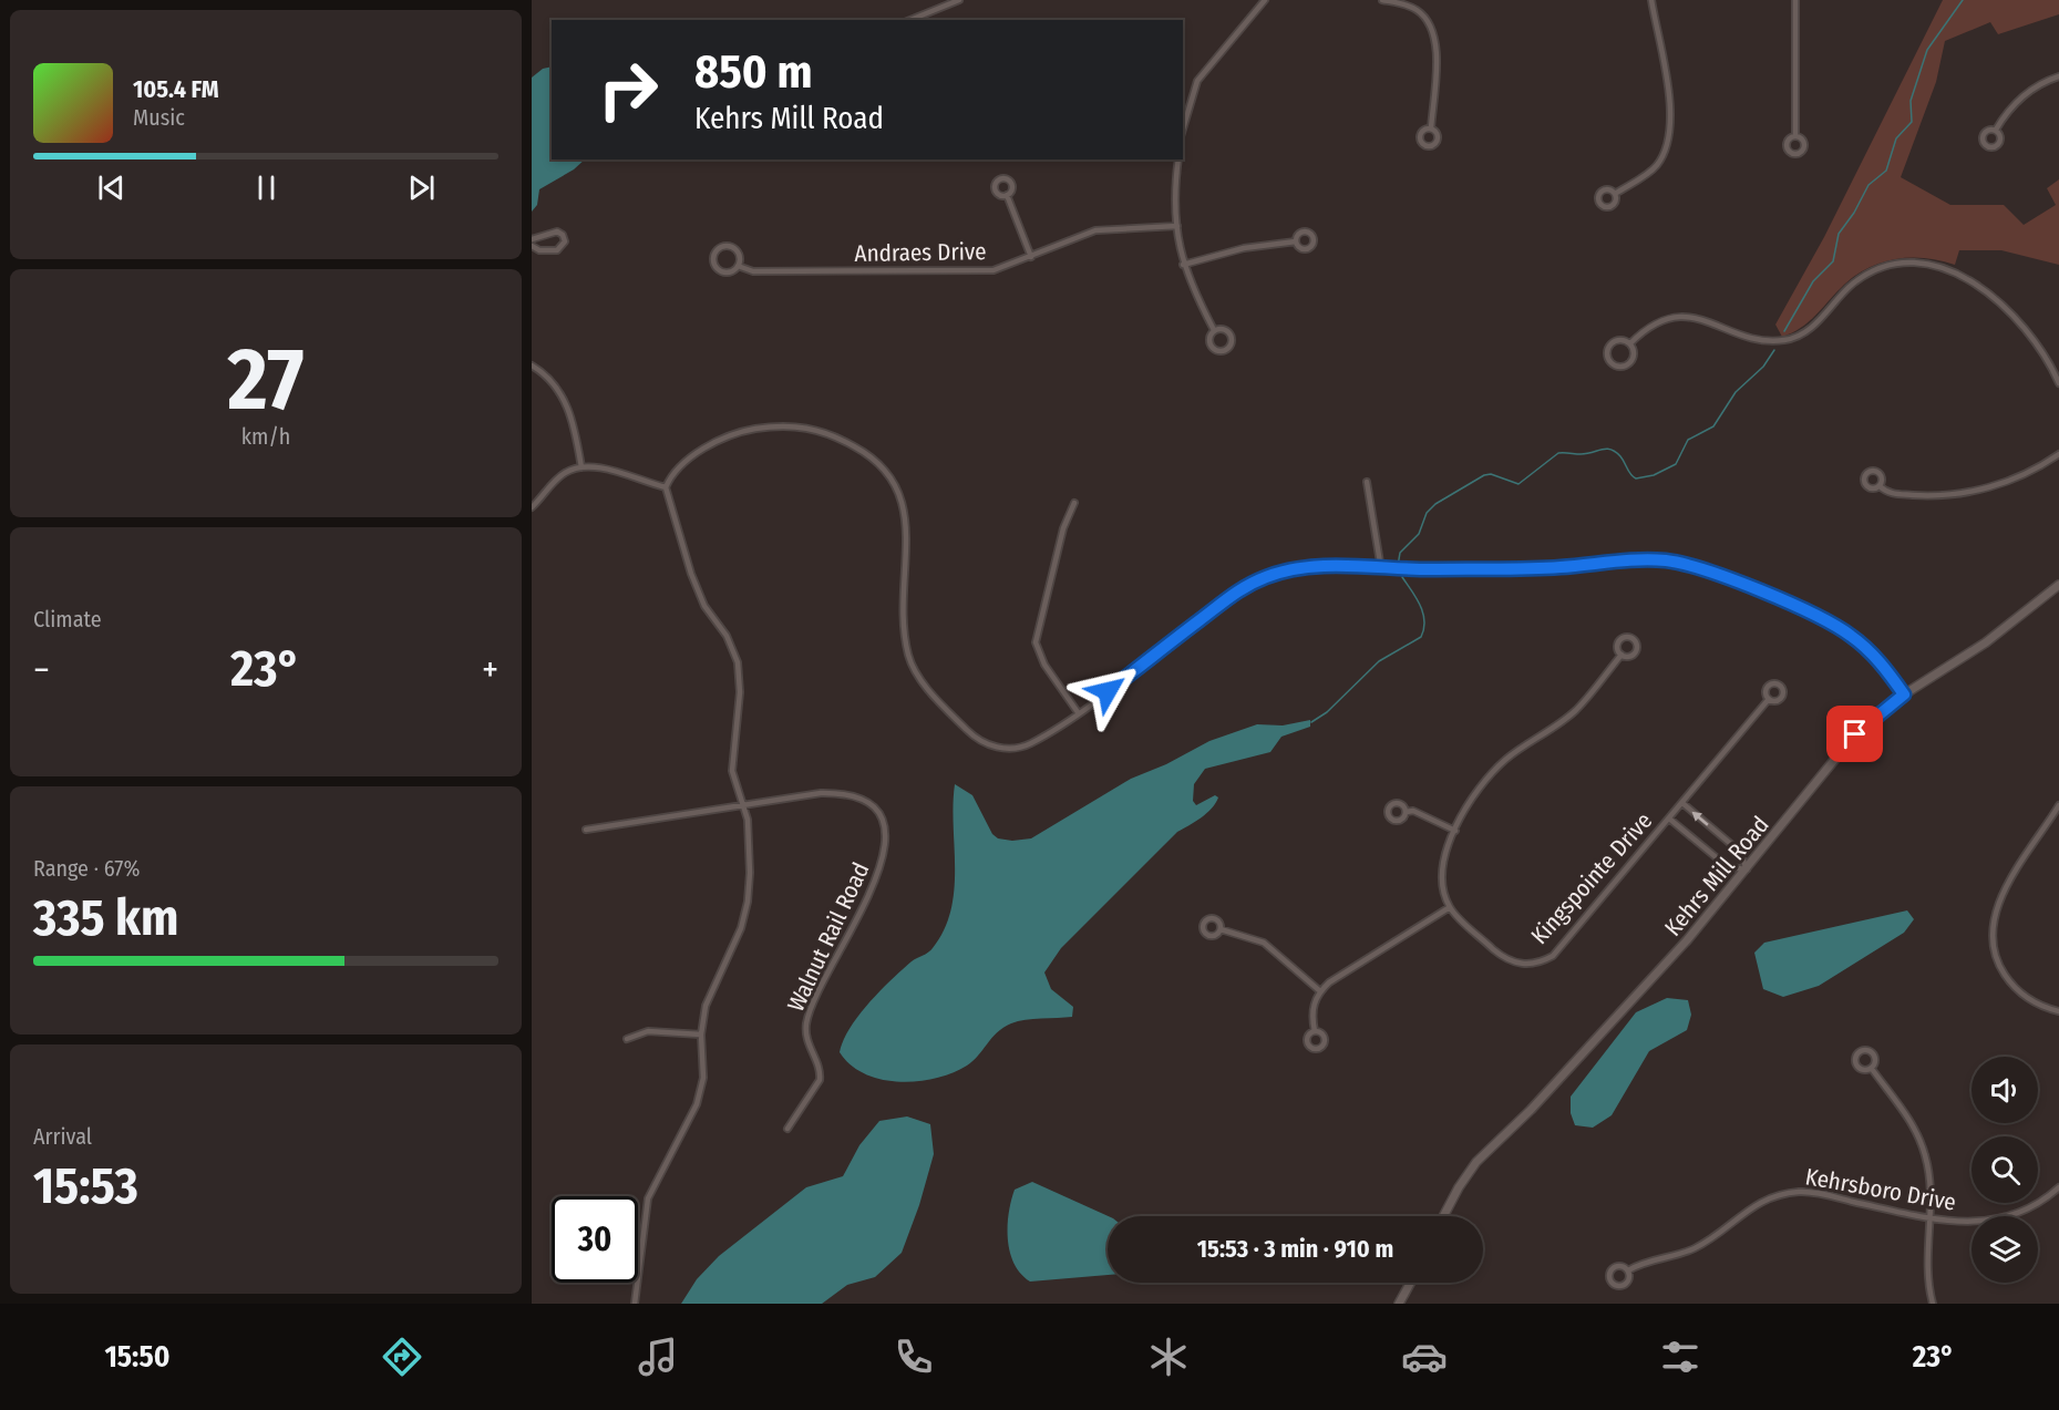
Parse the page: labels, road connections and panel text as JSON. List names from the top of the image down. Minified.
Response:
{"streets":{"main road":["Kehrs Mill Road"],"street":["Andraes Drive","Kingspointe Drive","Walnut Rail Road","Kehrsboro Drive"]},"crossings":[["Kehrs Mill Road","Kingspointe Drive"]],"page":{"turn":["850 m","Kehrs Mill Road"],"song":["105.4 FM","Music"],"tile":[["27","km/h"],"Climate",["Range · 67%","335 km"],["Arrival","15:53"]],"heat":["−","23°","+"],"limit":"30","trip":"15:53 · 3 min · 910 m","tabs":["15:50","23°"]}}
